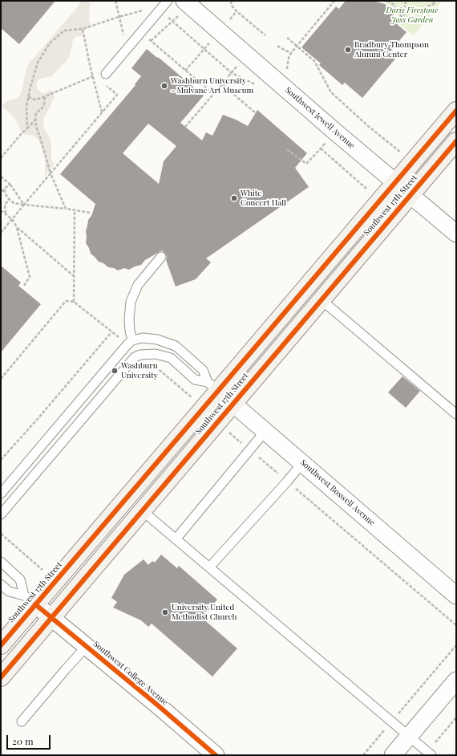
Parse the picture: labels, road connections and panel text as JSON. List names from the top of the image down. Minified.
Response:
{"streets":{"main road":["Southwest 17th Street"],"street":["Southwest Jewell Avenue","Southwest Boswell Avenue","Southwest College Avenue"]},"crossings":[["Southwest Jewell Avenue","Southwest 17th Street"],["Southwest 17th Street","Southwest Boswell Avenue"],["Southwest 17th Street","Southwest College Avenue"]],"parks":["Doris Firestone Joss Garden"],"places":["Bradbury Thompson Alumni Center","Washburn University - Mulvane Art Museum","White Concert Hall","Washburn University","University United Methodist Church"],"scale_bar":"20 m"}
